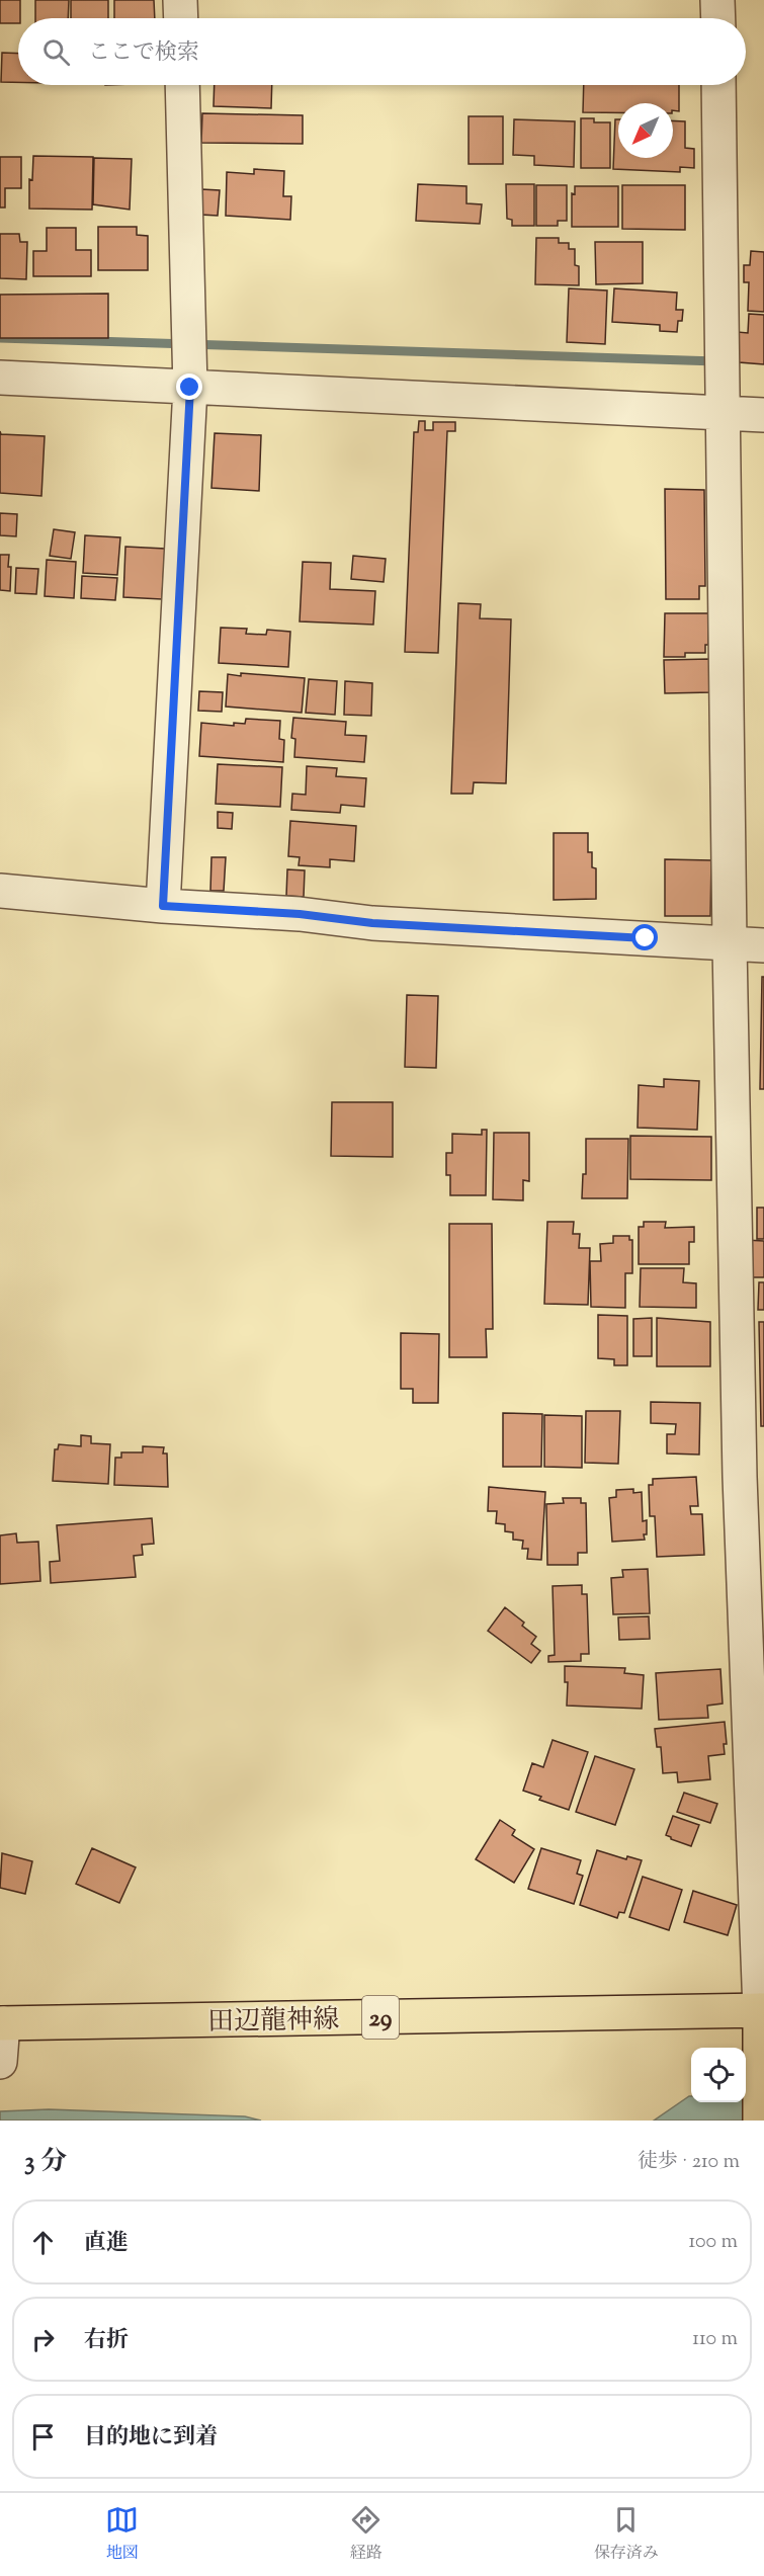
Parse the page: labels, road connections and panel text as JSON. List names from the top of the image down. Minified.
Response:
{"streets":{"main road":["29","田辺龍神線"]},"north":"bottom left","page":{"search":"ここで検索","heading":["3 分","徒歩 · 210 m"],"list":[["直進","100 m"],["右折","110 m"],"目的地に到着"],"nav":["地図","経路","保存済み"]}}
